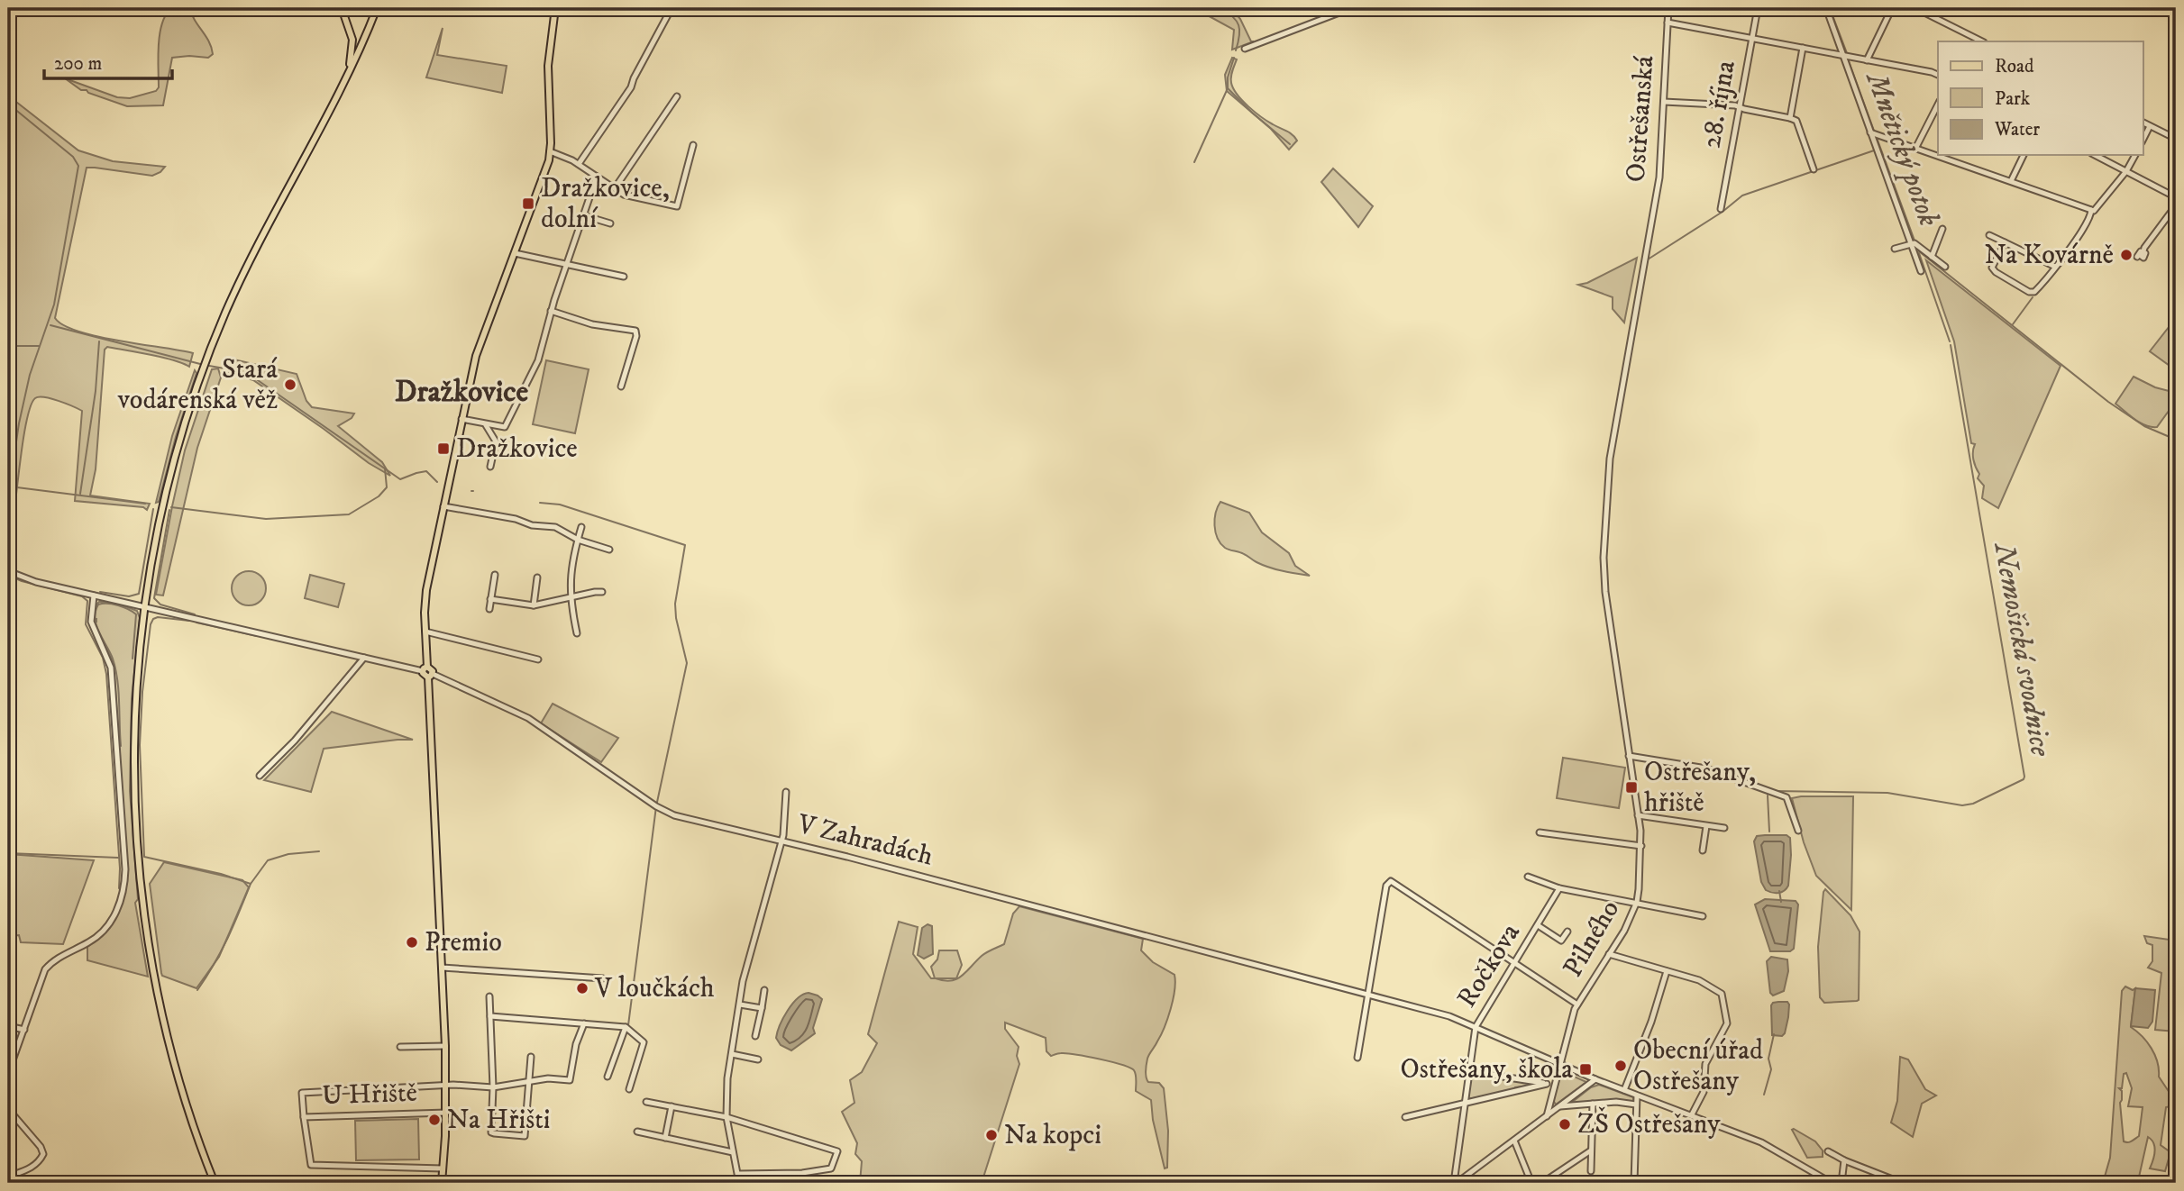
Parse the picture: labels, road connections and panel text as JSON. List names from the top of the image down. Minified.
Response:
{"streets":{"street":["28. října","Ostřešanská","V Zahradách","Pilného","Ročkova","U Hřiště"]},"crossings":[["Ostřešanská","Pilného"],["V Zahradách","Pilného"],["V Zahradách","Ročkova"]],"districts":["Dražkovice"],"water":["Mnětický potok","Nemošická svodnice"],"places":{"transit":["Dražkovice, dolní","Dražkovice","Ostřešany, hřiště","Ostřešany, škola"],"other":["Na Kovárně","Stará vodárenská věž","Premio","V loučkách","Obecní úřad Ostřešany","Na Hřišti","ZŠ Ostřešany","Na kopci"]},"legend":["Road","Park","Water"],"scale_bar":"200 m"}
